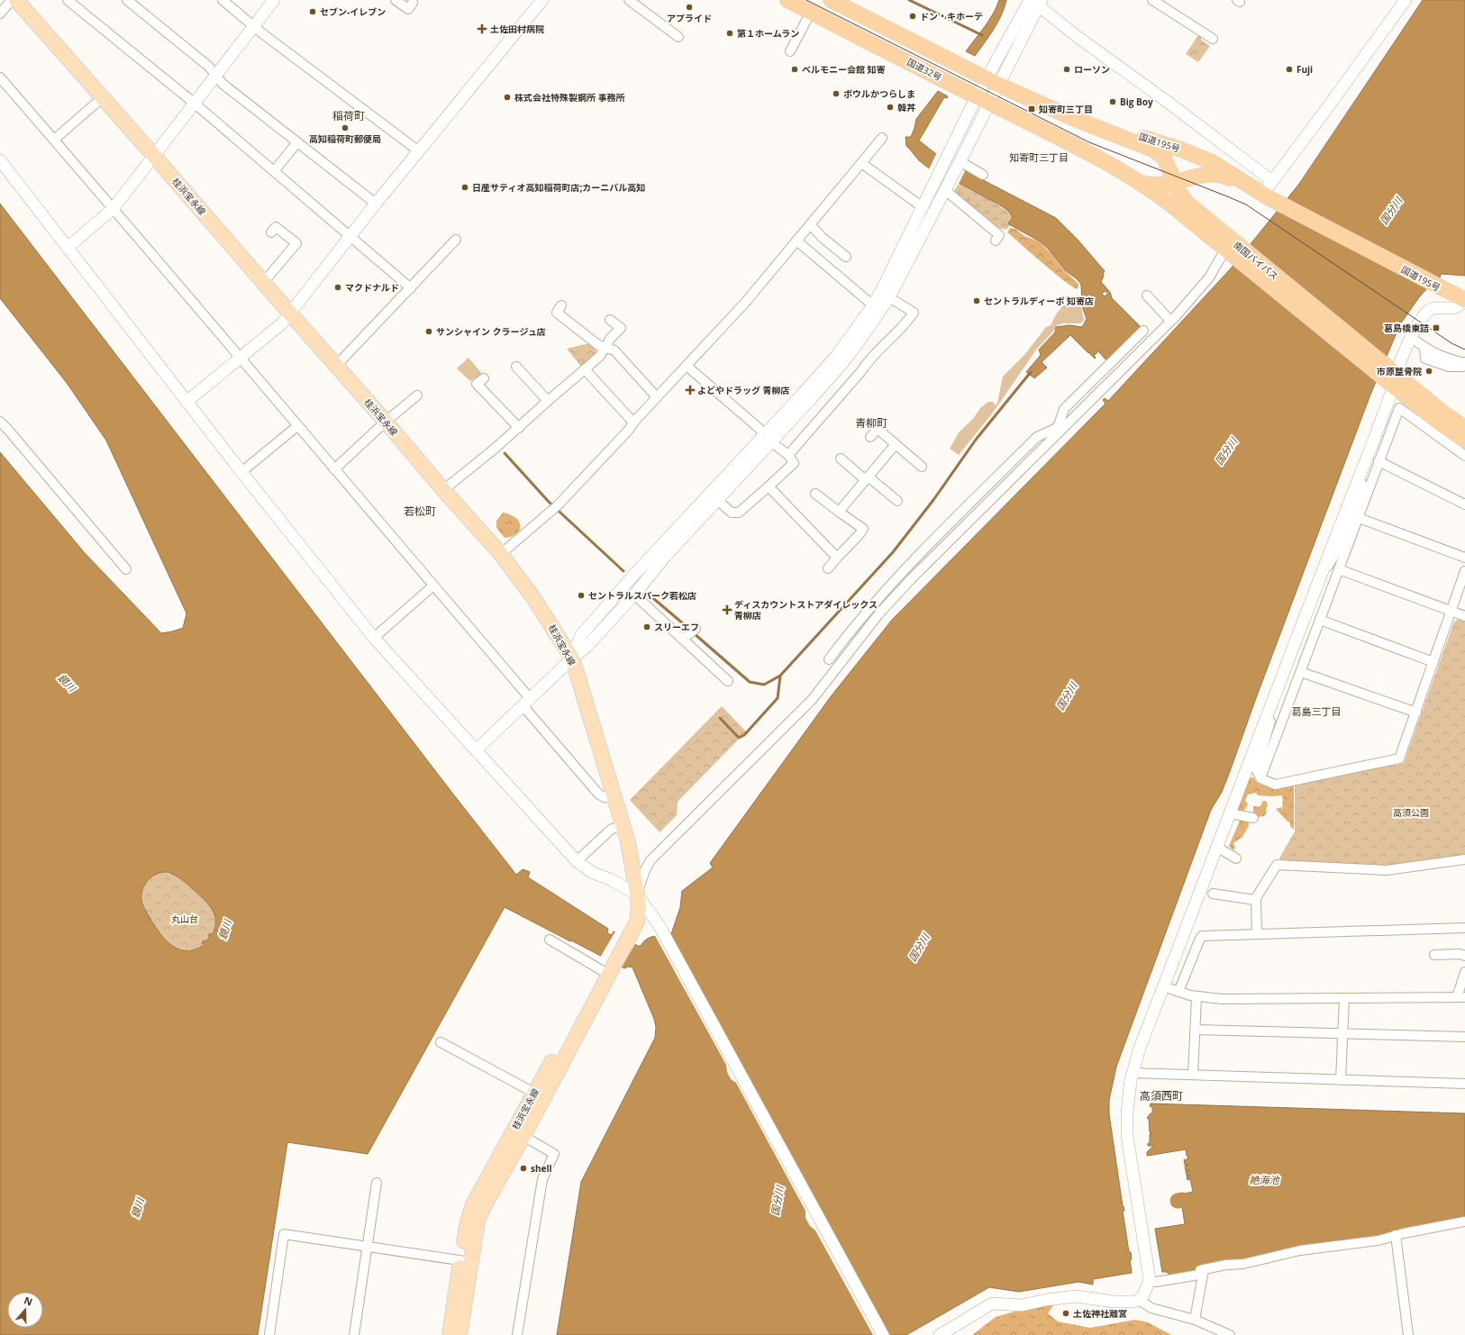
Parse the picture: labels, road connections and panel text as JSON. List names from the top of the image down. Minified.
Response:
{"streets":{"highway":["国道32号","国道195号","南国バイパス"],"main road":["桂浜宝永線"]},"crossings":[["国道32号","南国バイパス"],["国道195号","南国バイパス"]],"districts":["稲荷町","知寄町三丁目","青柳町","若松町","葛島三丁目","高須西町"],"water":["国分川","鏡川","絶海池"],"parks":["高須公園","丸山台"],"places":{"other":["アプライド","セブン-イレブン","ドン・キホーテ","第１ホームラン","ベルモニー会館 知寄","ローソン","Fuji","ボウルかつらしま","株式会社特殊製鋼所 事務所","Big Boy","韓丼","高知稲荷町郵便局","日産サティオ高知稲荷町店;カーニバル高知","マクドナルド","セントラルディーボ 知寄店","サンシャイン クラージュ店","市原整骨院","セントラルスパーク若松店","スリーエフ","shell","土佐神社離宮"],"health":["土佐田村病院","よどやドラッグ 青柳店","ディスカウントストアダイレックス 青柳店"],"transit":["知寄町三丁目","葛島橋東詰"]},"north":"top"}
